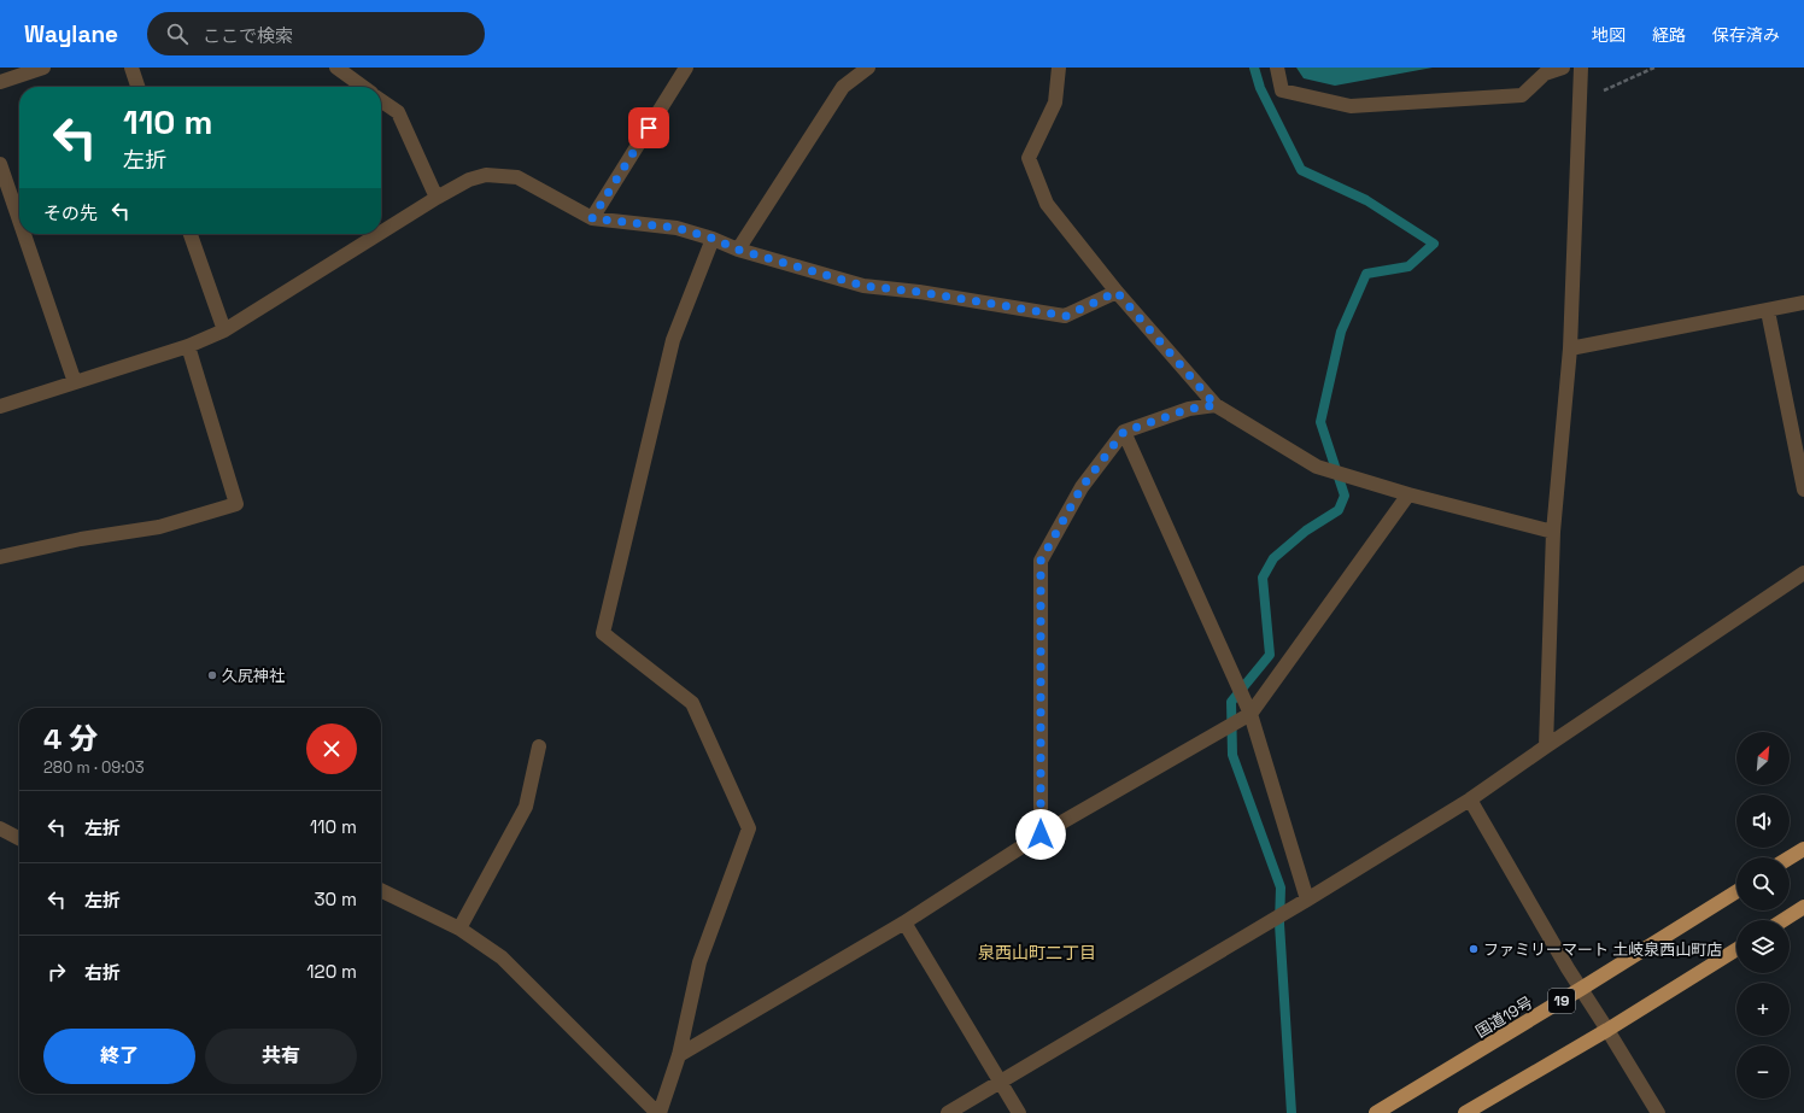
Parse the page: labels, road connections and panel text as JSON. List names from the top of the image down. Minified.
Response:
{"streets":{"highway":["19","国道19号"]},"districts":["泉西山町二丁目"],"places":["久尻神社","ファミリーマート 土岐泉西山町店"],"north":"top right","page":{"header":"Waylane","search":"ここで検索","nav":["地図","経路","保存済み"],"turn":["110 m","左折"],"then":"その先","heading":["4 分","280 m · 09:03"],"map_buttons":["+","−"],"list":[{"name":"左折","value":"110 m"},{"name":"左折","value":"30 m"},{"name":"右折","value":"120 m"}],"buttons":["終了","共有"]}}
